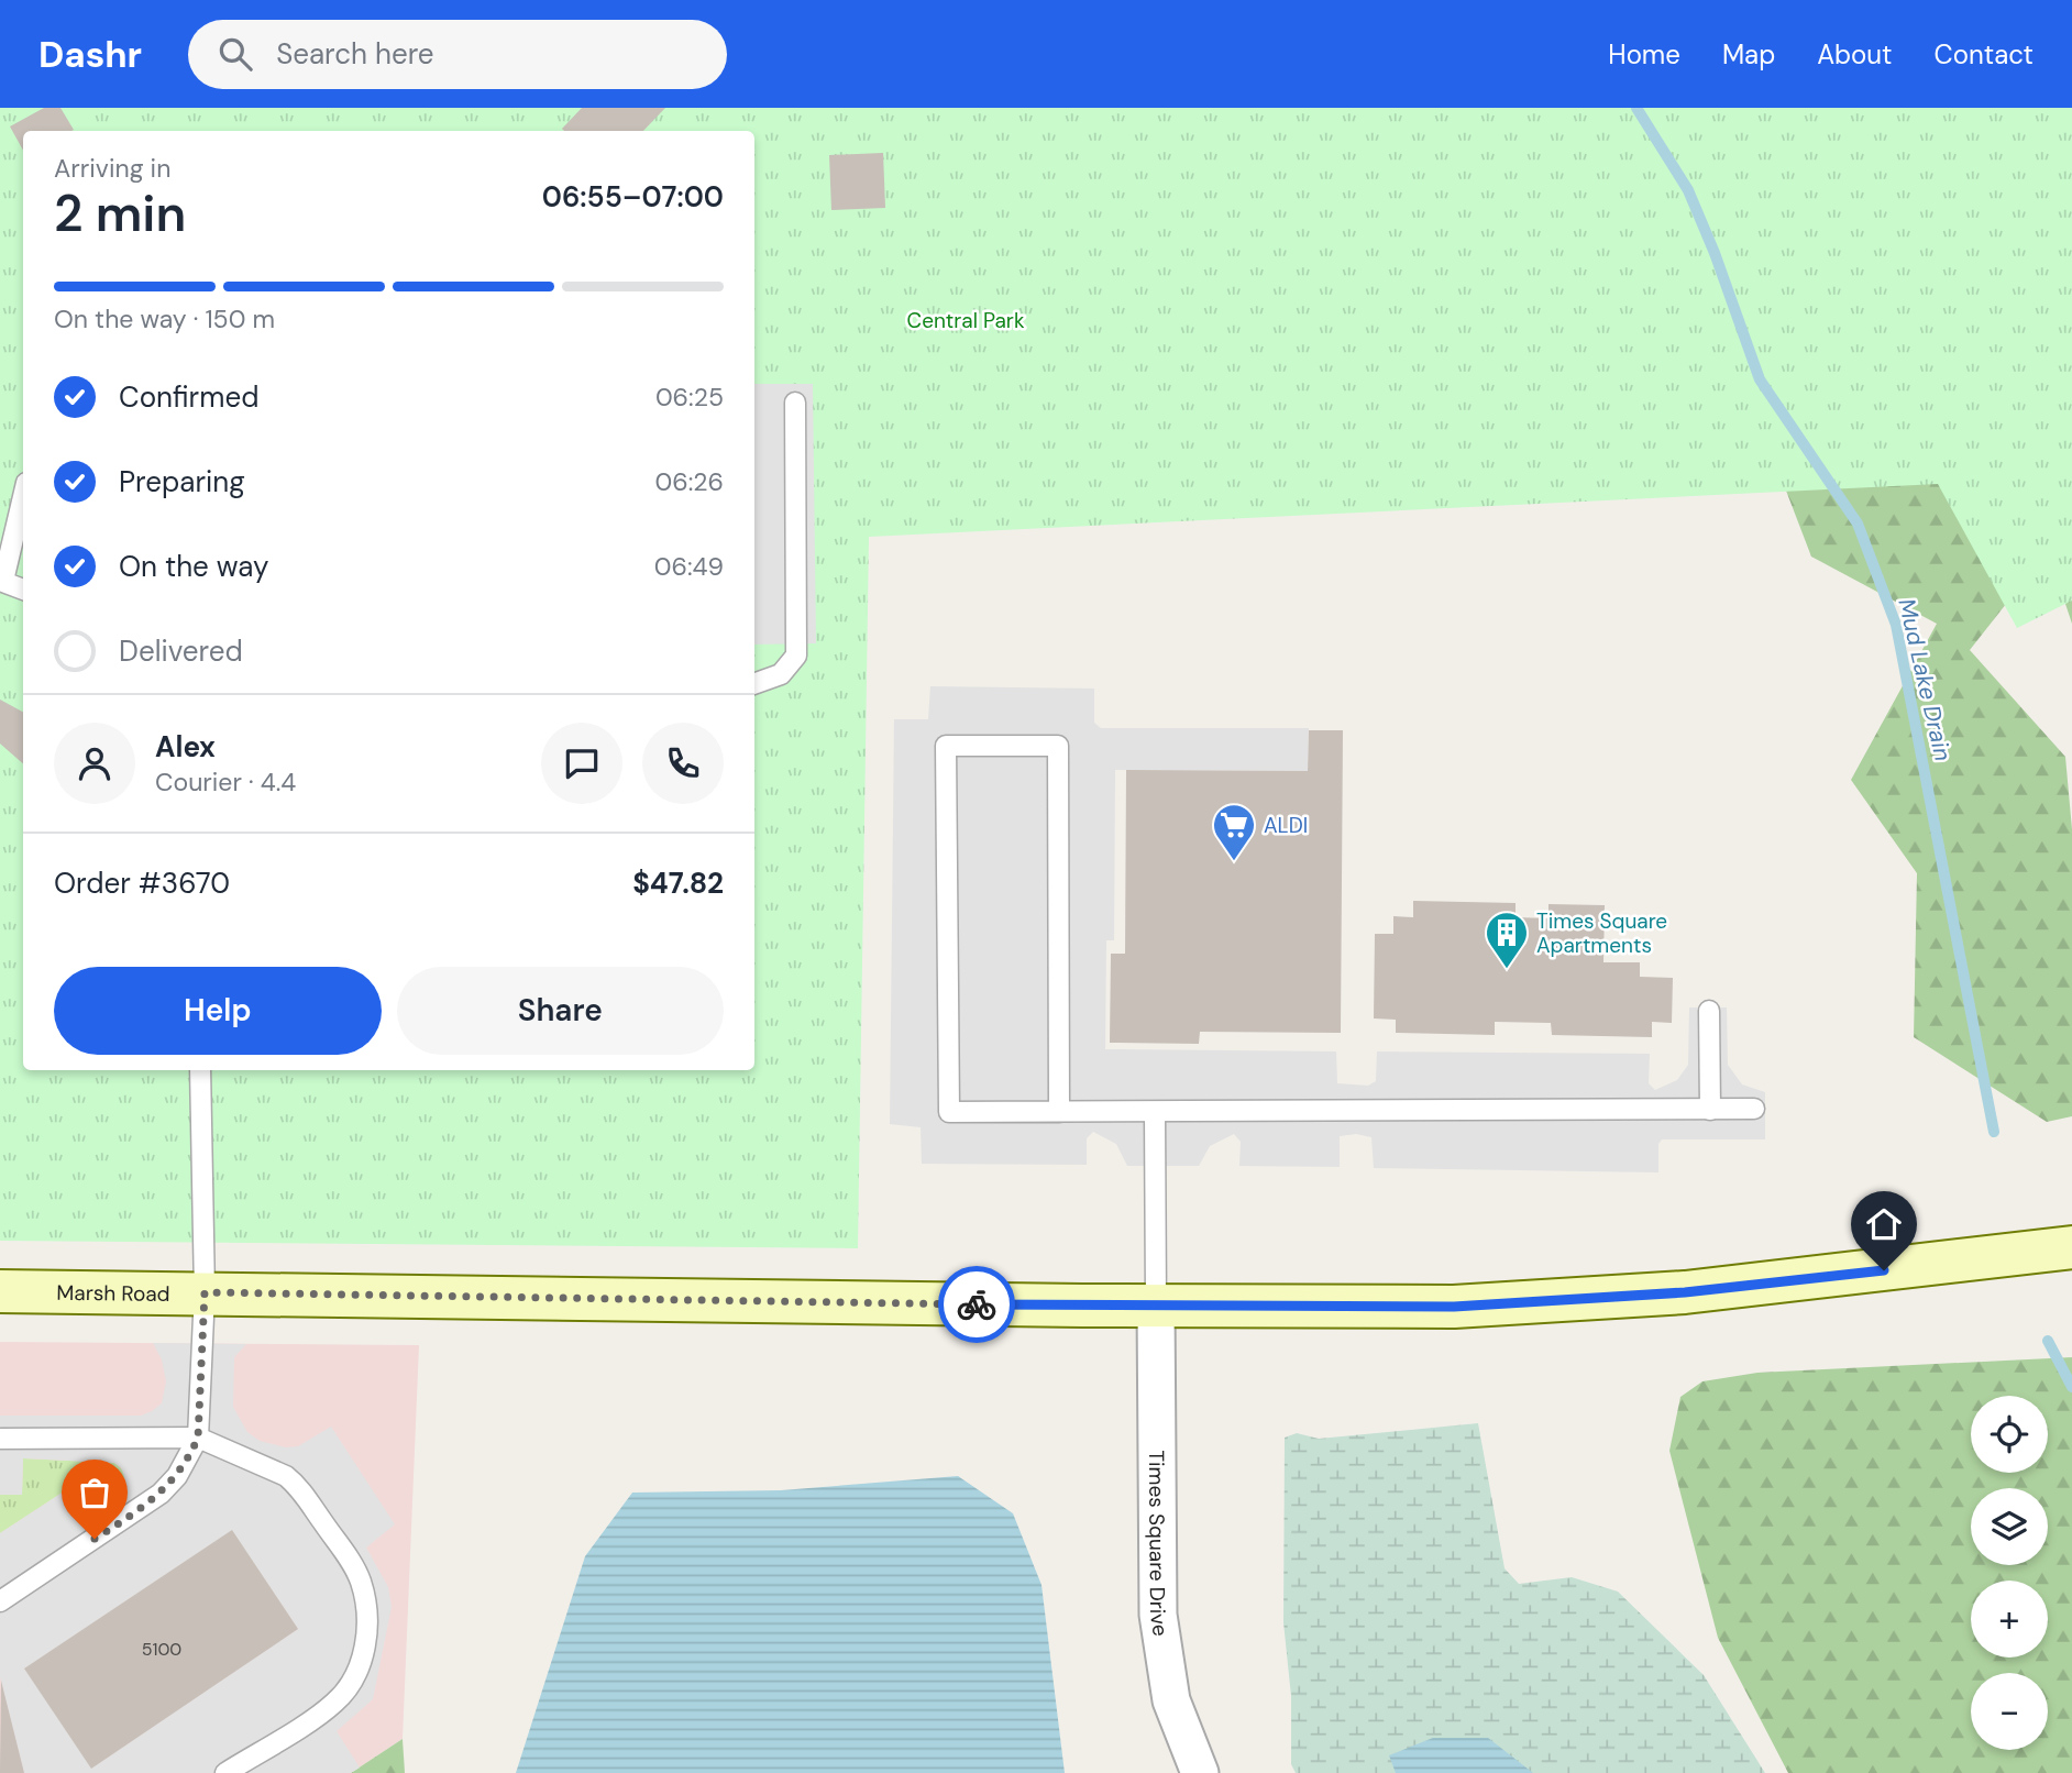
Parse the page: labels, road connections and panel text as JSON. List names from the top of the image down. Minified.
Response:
{"streets":{"main road":["Marsh Road"],"street":["Times Square Drive"]},"crossings":[["Marsh Road","Times Square Drive"]],"water":["Mud Lake Drain"],"parks":["Central Park"],"places":{"supermarket":["ALDI"],"building":["Times Square Apartments"]},"house_numbers":["5100"],"page":{"header":"Dashr","search":"Search here","nav":["Home","Map","About","Contact"],"heading":["2 min","Arriving in","06:55–07:00"],"panel":["Alex","Courier · 4.4","Order #3670","$47.82"],"bar":"On the way · 150 m","list":[["Confirmed","06:25"],["Preparing","06:26"],["On the way","06:49"],"Delivered"],"buttons":["Help","Share"],"map_buttons":["+","−"]}}
